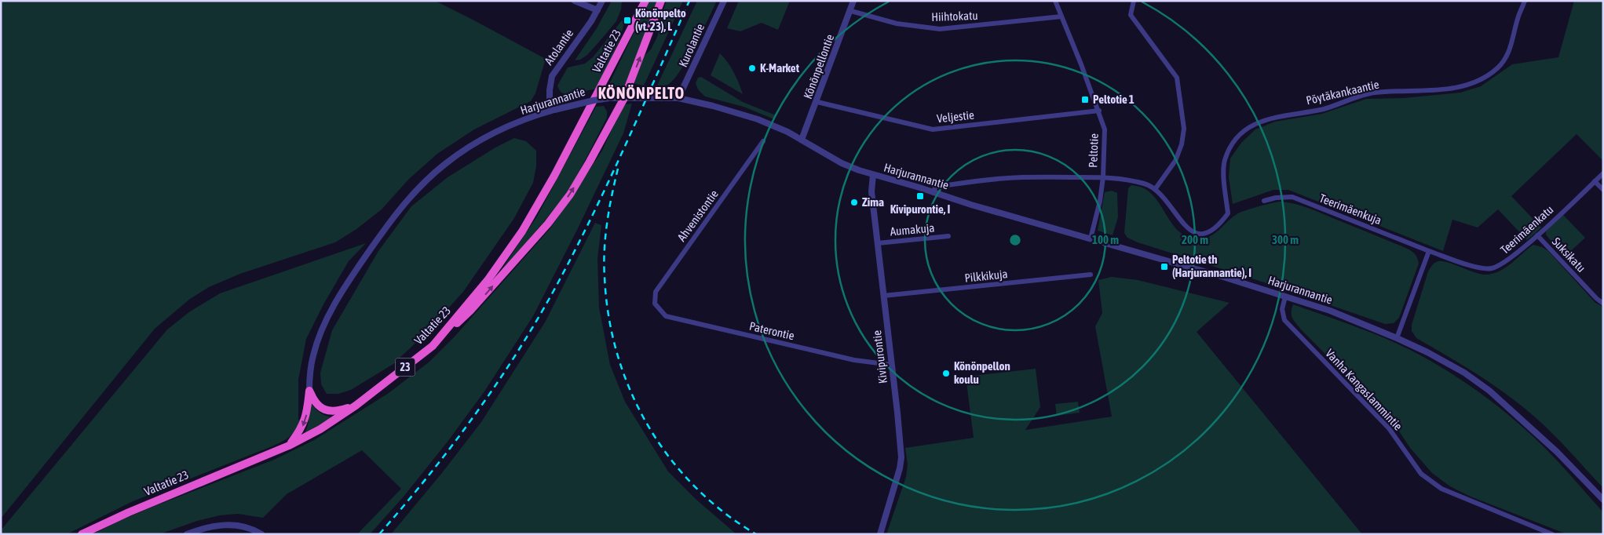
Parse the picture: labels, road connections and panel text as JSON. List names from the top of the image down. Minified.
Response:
{"streets":{"highway":["Valtatie 23","23"],"street":["Hiihtokatu","Kurolantie","Atolantie","Könönpellontie","Pöytäkankaantie","Harjurannantie","Veljestie","Peltotie","Teerimäenkuja","Ahvenistontie","Aumakuja","Teerimäenkatu","Suksikatu","Pilkkikuja","Paterontie","Kivipurontie","Vanha Kangaslammintie"]},"crossings":[["Hiihtokatu","Könönpellontie"],["Hiihtokatu","Peltotie"],["Kurolantie","Harjurannantie"],["Atolantie","Harjurannantie"],["Könönpellontie","Harjurannantie"],["Könönpellontie","Veljestie"],["Harjurannantie","Peltotie"],["Harjurannantie","Kivipurontie"],["Harjurannantie","Vanha Kangaslammintie"],["Veljestie","Peltotie"],["Teerimäenkuja","Teerimäenkatu"],["Ahvenistontie","Paterontie"],["Aumakuja","Kivipurontie"],["Teerimäenkatu","Suksikatu"],["Pilkkikuja","Kivipurontie"],["Paterontie","Kivipurontie"]],"districts":["KÖNÖNPELTO"],"places":{"transit":["Könönpelto (vt. 23), L","Peltotie 1","Kivipurontie, I","Peltotie th (Harjurannantie), I"],"other":["K-Market","Zima","Könönpellon koulu"]},"rings":["100 m","200 m","300 m"]}
